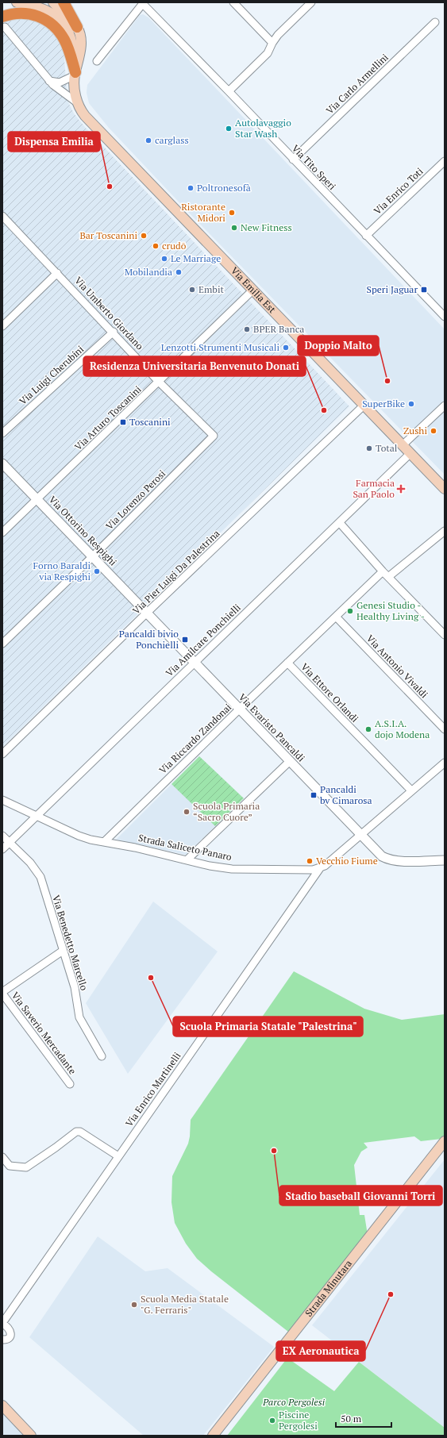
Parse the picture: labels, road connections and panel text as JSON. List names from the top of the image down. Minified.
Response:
{"streets":{"main road":["Via Emilia Est","Strada Minutara"],"street":["Via Carlo Armellini","Via Tito Speri","Via Enrico Toti","Via Umberto Giordano","Via Luigi Cherubini","Via Arturo Toscanini","Via Lorenzo Perosi","Via Ottorino Respighi","Via Pier Luigi Da Palestrina","Via Amilcare Ponchielli","Via Antonio Vivaldi","Via Ettore Orlandi","Via Evaristo Pancaldi","Via Riccardo Zandonai","Strada Saliceto Panaro","Via Benedetto Marcello","Via Saverio Mercadante","Via Enrico Martinelli"]},"crossings":[["Via Carlo Armellini","Via Tito Speri"],["Via Tito Speri","Via Enrico Toti"],["Via Emilia Est","Via Arturo Toscanini"],["Via Emilia Est","Via Pier Luigi Da Palestrina"],["Via Emilia Est","Via Amilcare Ponchielli"],["Via Umberto Giordano","Via Luigi Cherubini"],["Via Umberto Giordano","Via Arturo Toscanini"],["Via Umberto Giordano","Via Lorenzo Perosi"],["Via Arturo Toscanini","Via Lorenzo Perosi"],["Via Arturo Toscanini","Via Ottorino Respighi"],["Via Lorenzo Perosi","Via Ottorino Respighi"],["Via Ottorino Respighi","Via Pier Luigi Da Palestrina"],["Via Ottorino Respighi","Via Evaristo Pancaldi"],["Via Pier Luigi Da Palestrina","Via Evaristo Pancaldi"],["Via Amilcare Ponchielli","Via Evaristo Pancaldi"],["Via Amilcare Ponchielli","Strada Saliceto Panaro"],["Via Amilcare Ponchielli","Via Benedetto Marcello"],["Via Antonio Vivaldi","Via Riccardo Zandonai"],["Via Ettore Orlandi","Via Riccardo Zandonai"],["Via Evaristo Pancaldi","Via Riccardo Zandonai"],["Via Riccardo Zandonai","Strada Saliceto Panaro"],["Strada Saliceto Panaro","Via Enrico Martinelli"],["Via Benedetto Marcello","Via Saverio Mercadante"]],"parks":["Parco Pergolesi"],"places":{"other":["Autolavaggio Star Wash","carglass","Dispensa Emilia","Poltronesofà","Ristorante Midori","New Fitness","Bar Toscanini","crudō","Le Marriage","Mobilandia","Embit","BPER Banca","Lenzotti Strumenti Musicali","Doppio Malto","SuperBike","Residenza Universitaria Benvenuto Donati","Zushi","Total","Forno Baraldi via Respighi","Genesi Studio - Healthy Living -","A.S.I.A. dojo Modena","Scuola Primaria “Sacro Cuore”","Vecchio Fiume","Scuola Primaria Statale \"Palestrina\"","Stadio baseball Giovanni Torri","EX Aeronautica","Scuola Media Statale \"G. Ferraris\"","Piscine Pergolesi"],"transit":["Speri Jaguar","Toscanini","Pancaldi bivio Ponchielli","Pancaldi bv Cimarosa"],"health":["Farmacia San Paolo"]},"scale_bar":"50 m"}
